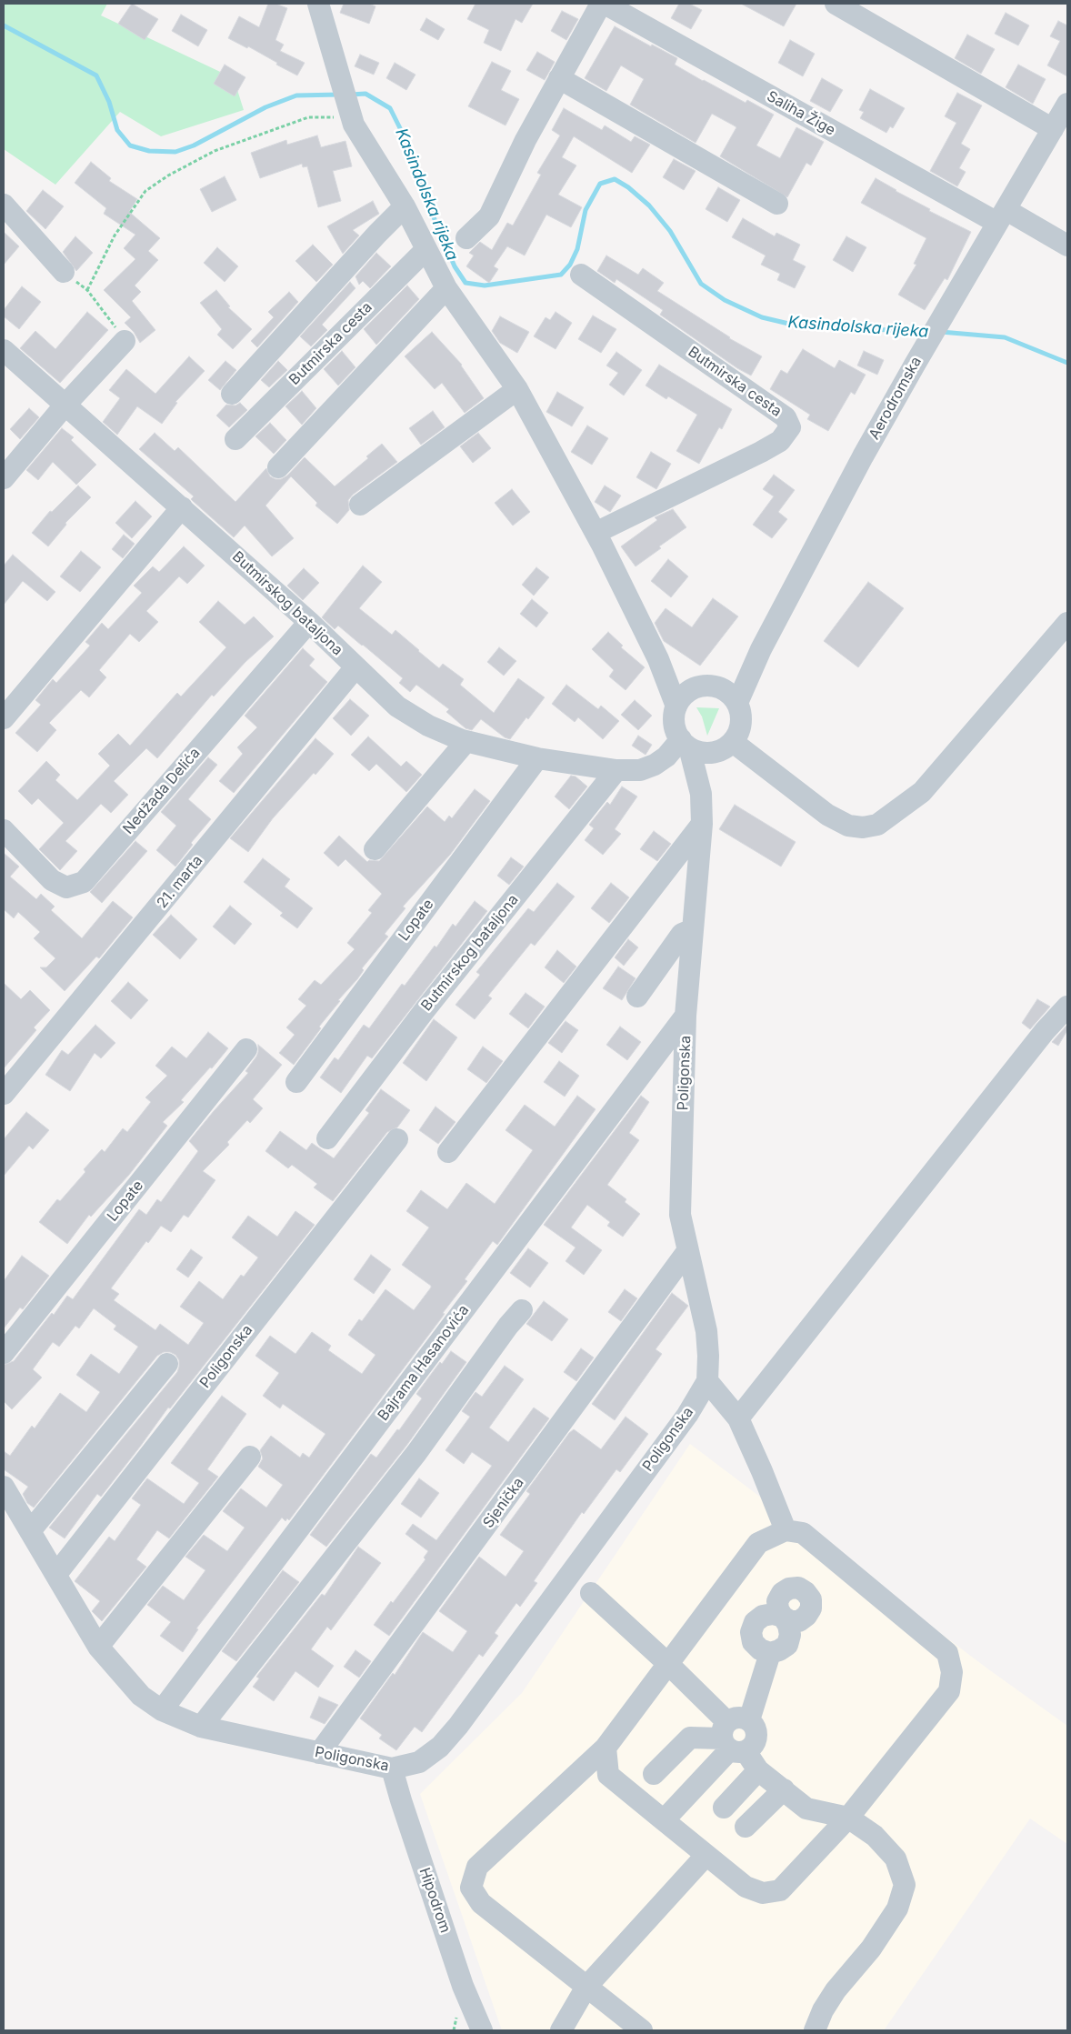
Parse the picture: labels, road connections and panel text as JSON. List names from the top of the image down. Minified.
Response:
{"streets":{"street":["Saliha Žige","Butmirska cesta","Aerodromska","Butmirskog bataljona","Nedžada Delića","21. marta","Lopate","Poligonska","Bajrama Hasanovića","Sjenička","Hipodrom"]},"crossings":[["Saliha Žige","Aerodromska"],["Aerodromska","Butmirskog bataljona"],["Aerodromska","Poligonska"],["Butmirskog bataljona","Nedžada Delića"],["Butmirskog bataljona","21. marta"],["Butmirskog bataljona","Lopate"],["Butmirskog bataljona","Poligonska"],["Poligonska","Bajrama Hasanovića"],["Poligonska","Sjenička"],["Poligonska","Hipodrom"]],"water":["Kasindolska rijeka"]}
